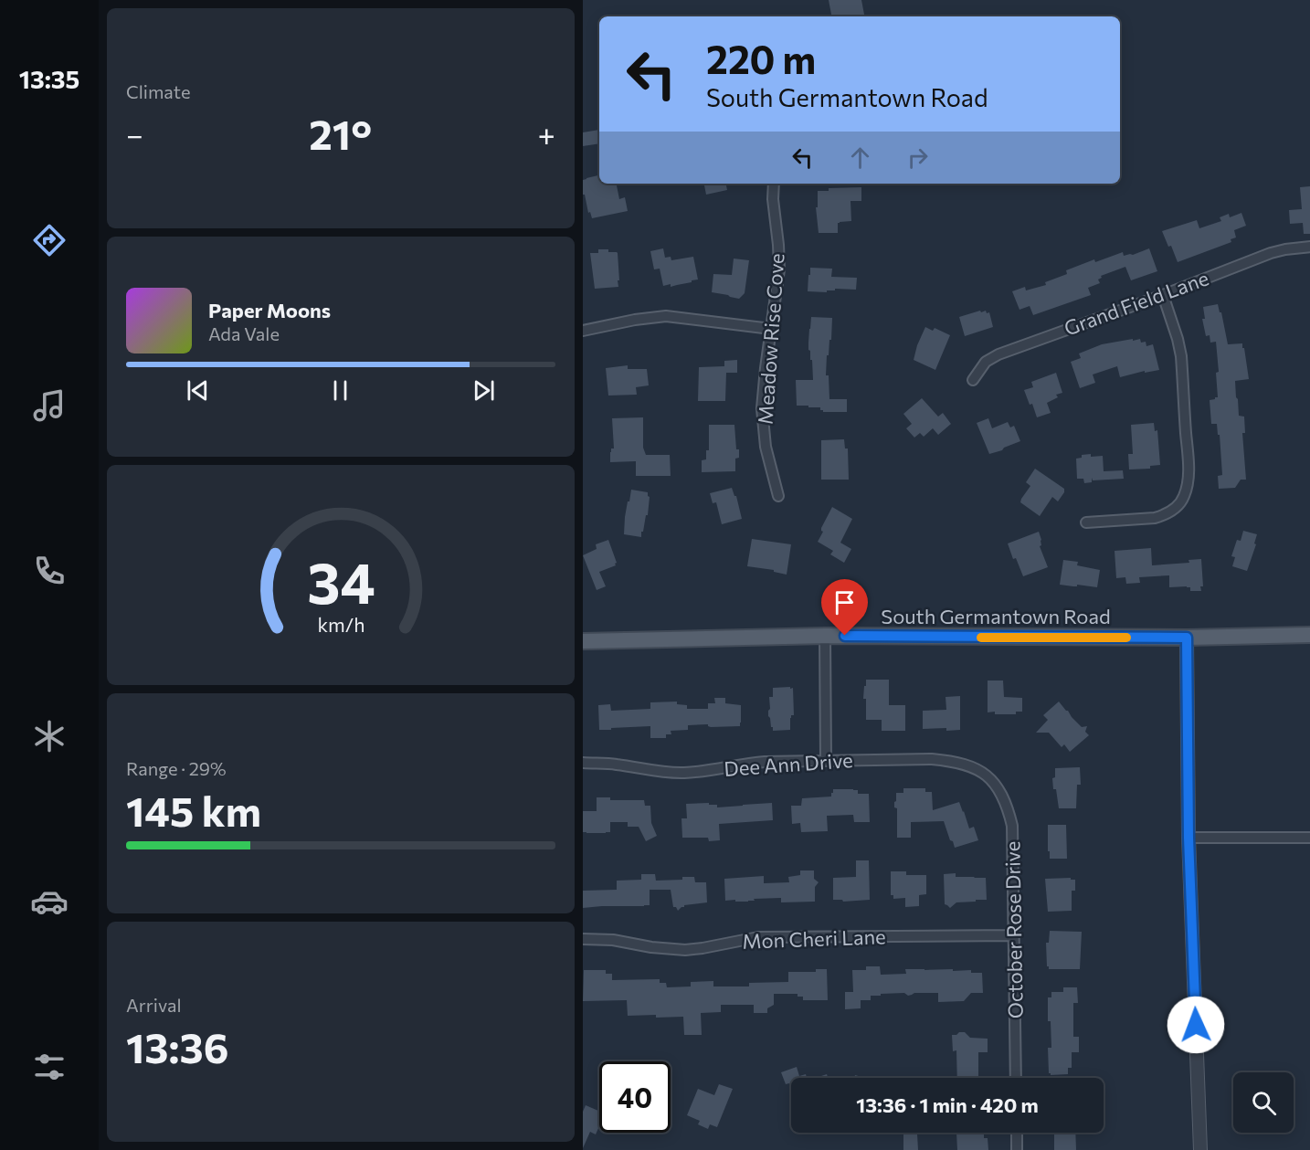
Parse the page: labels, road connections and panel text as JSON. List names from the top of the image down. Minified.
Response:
{"streets":{"main road":["South Germantown Road"],"street":["Grand Field Lane","Meadow Rise Cove","Dee Ann Drive","October Rose Drive","Mon Cheri Lane"]},"crossings":[["Dee Ann Drive","October Rose Drive"],["October Rose Drive","Mon Cheri Lane"]],"page":{"tabs":"13:35","tile":["Climate",["Range · 29%","145 km"],["Arrival","13:36"]],"turn":["220 m","South Germantown Road"],"heat":["−","21°","+"],"song":["Paper Moons","Ada Vale"],"limit":"40","trip":"13:36 · 1 min · 420 m","gauge":["34","km/h"]}}
